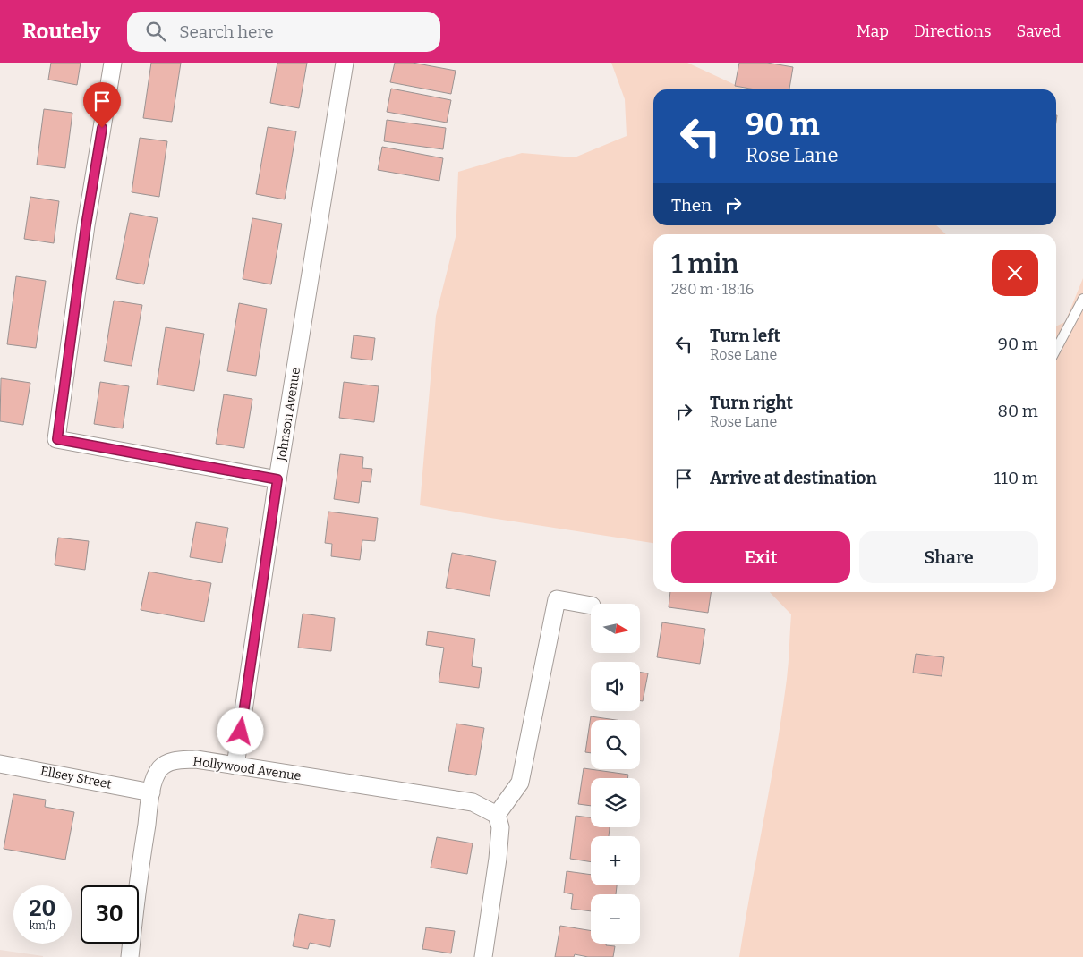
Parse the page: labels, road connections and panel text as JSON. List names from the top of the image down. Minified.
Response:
{"streets":{"street":["Johnson Avenue","Hollywood Avenue","Ellsey Street"]},"crossings":[["Johnson Avenue","Hollywood Avenue"],["Hollywood Avenue","Ellsey Street"]],"north":"right","page":{"header":"Routely","search":"Search here","nav":["Map","Directions","Saved"],"turn":["90 m","Rose Lane"],"then":"Then","heading":["1 min","280 m · 18:16"],"list":[{"name":"Turn left","note":"Rose Lane","value":"90 m"},{"name":"Turn right","note":"Rose Lane","value":"80 m"},{"name":"Arrive at destination","value":"110 m"}],"buttons":["Exit","Share"],"map_buttons":["+","−"],"speed":"20 km/h","limit":"30"}}
